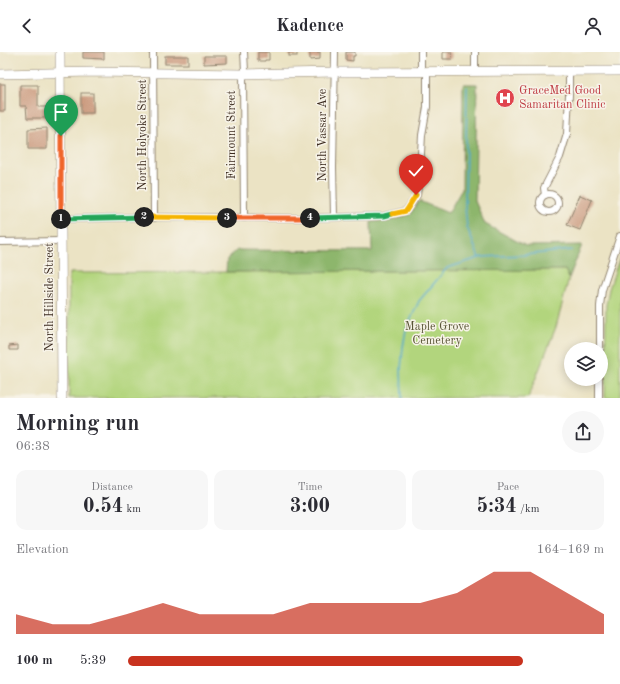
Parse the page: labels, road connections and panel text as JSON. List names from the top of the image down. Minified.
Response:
{"streets":{"main road":["North Hillside Street"],"street":["North Holyoke Street","Fairmount Street","North Vassar Ave"]},"parks":["Maple Grove Cemetery"],"places":{"hospital":["GraceMed Good Samaritan Clinic"]},"page":{"header":"Kadence","pins":["2","3","4","1"],"heading":["Morning run","06:38"],"stats":[["Distance","0.54 km"],["Time","3:00"],["Pace","5:34 /km"]],"chart":["Elevation","164–169 m"],"list":[{"name":"100 m","note":"5:39"}]}}
